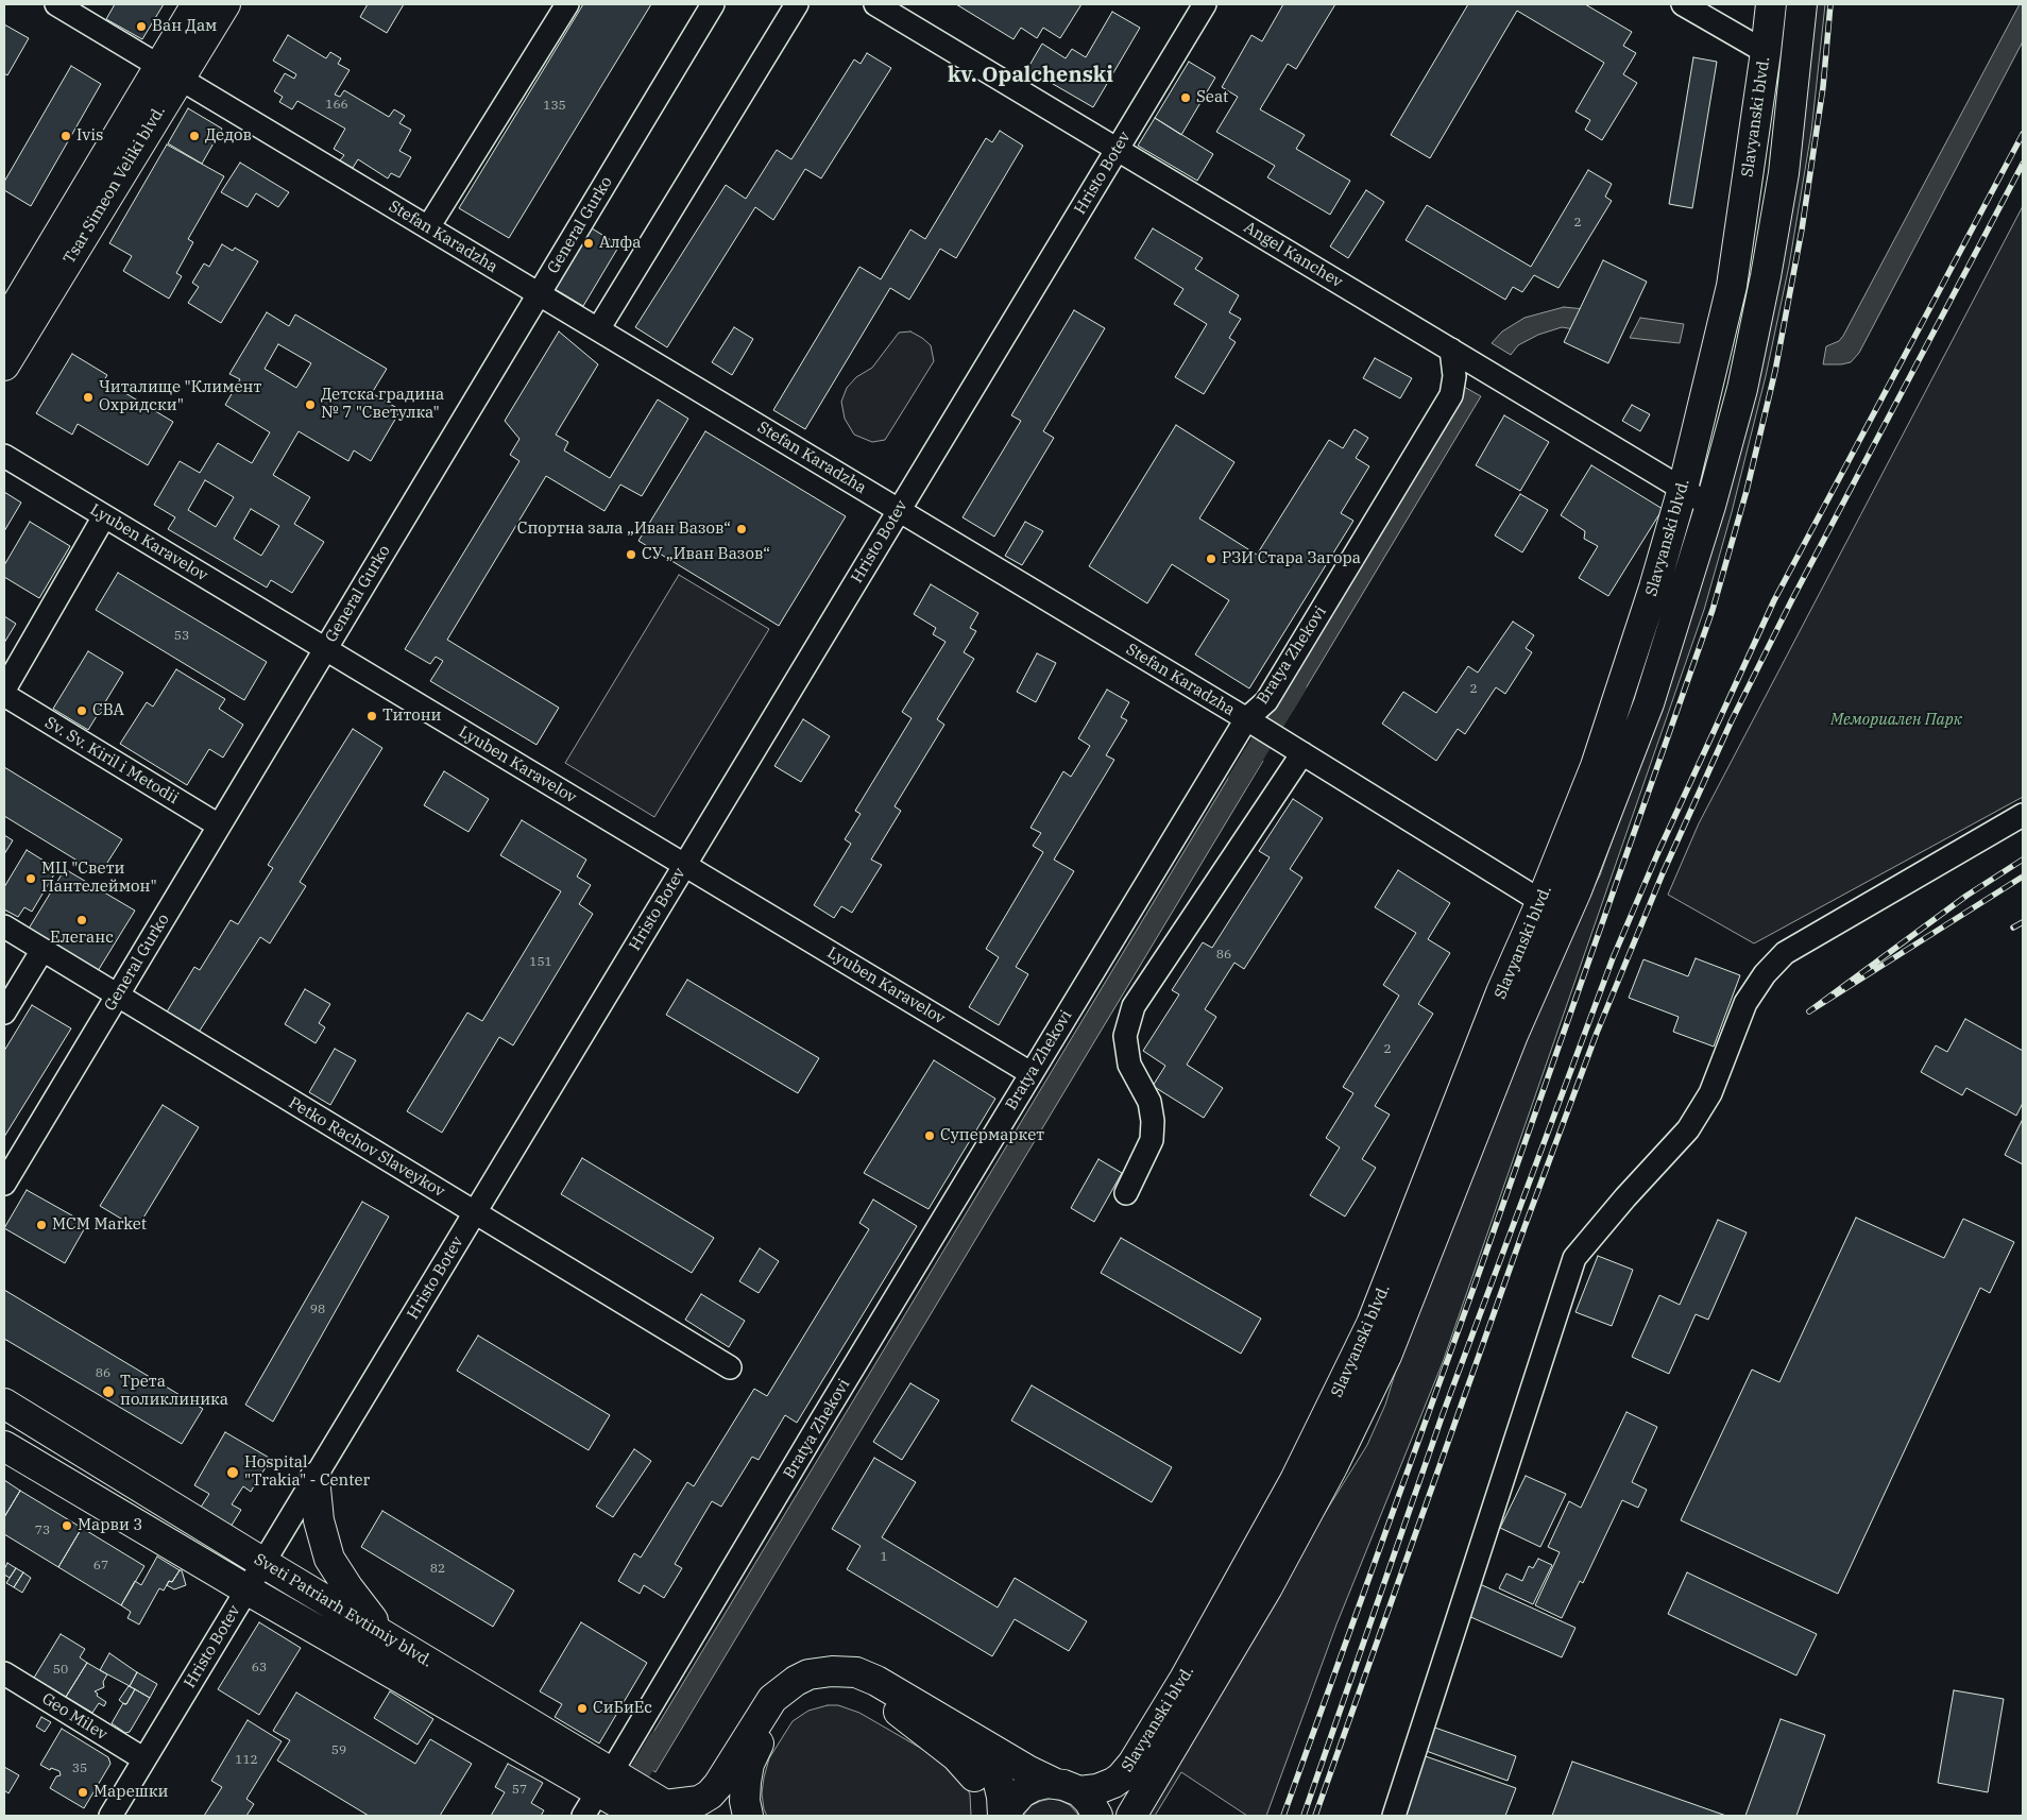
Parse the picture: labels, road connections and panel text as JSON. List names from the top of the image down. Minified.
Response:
{"streets":{"main road":["Slavyanski blvd.","Tsar Simeon Veliki blvd.","Sveti Patriarh Evtimiy blvd."],"street":["Hristo Botev","General Gurko","Stefan Karadzha","Angel Kanchev","Lyuben Karavelov","Bratya Zhekovi","Sv. Sv. Kiril i Metodii","Petko Rachov Slaveykov","Geo Milev"]},"crossings":[["Slavyanski blvd.","Stefan Karadzha"],["Slavyanski blvd.","Angel Kanchev"],["Hristo Botev","Stefan Karadzha"],["Hristo Botev","Angel Kanchev"],["Hristo Botev","Lyuben Karavelov"],["Hristo Botev","Petko Rachov Slaveykov"],["Hristo Botev","Sveti Patriarh Evtimiy blvd."],["Hristo Botev","Geo Milev"],["Tsar Simeon Veliki blvd.","Stefan Karadzha"],["General Gurko","Stefan Karadzha"],["General Gurko","Lyuben Karavelov"],["General Gurko","Sv. Sv. Kiril i Metodii"],["General Gurko","Petko Rachov Slaveykov"],["Stefan Karadzha","Bratya Zhekovi"],["Angel Kanchev","Bratya Zhekovi"],["Lyuben Karavelov","Bratya Zhekovi"],["Bratya Zhekovi","Sveti Patriarh Evtimiy blvd."]],"districts":["kv. Opalchenski"],"parks":["Мемориален Парк"],"places":["Ван Дам","Seat","Ivis","Дедов","Алфа","Читалище \"Климент Охридски\"","Детска градина № 7 \"Светулка\"","Спортна зала „Иван Вазов“","СУ „Иван Вазов“","РЗИ Стара Загора","CBA","Титони","МЦ \"Свети Пантелеймон\"","Елеганс","Супермаркет","MCM Market","Трета поликлиника","Hospital \"Trakia\" - Center","Марви 3","СиБиЕс","Марешки"],"house_numbers":["166","135","2","53","2","86","151","2","98","86","73","1","67","82","63","50","59","112","35","57"]}
